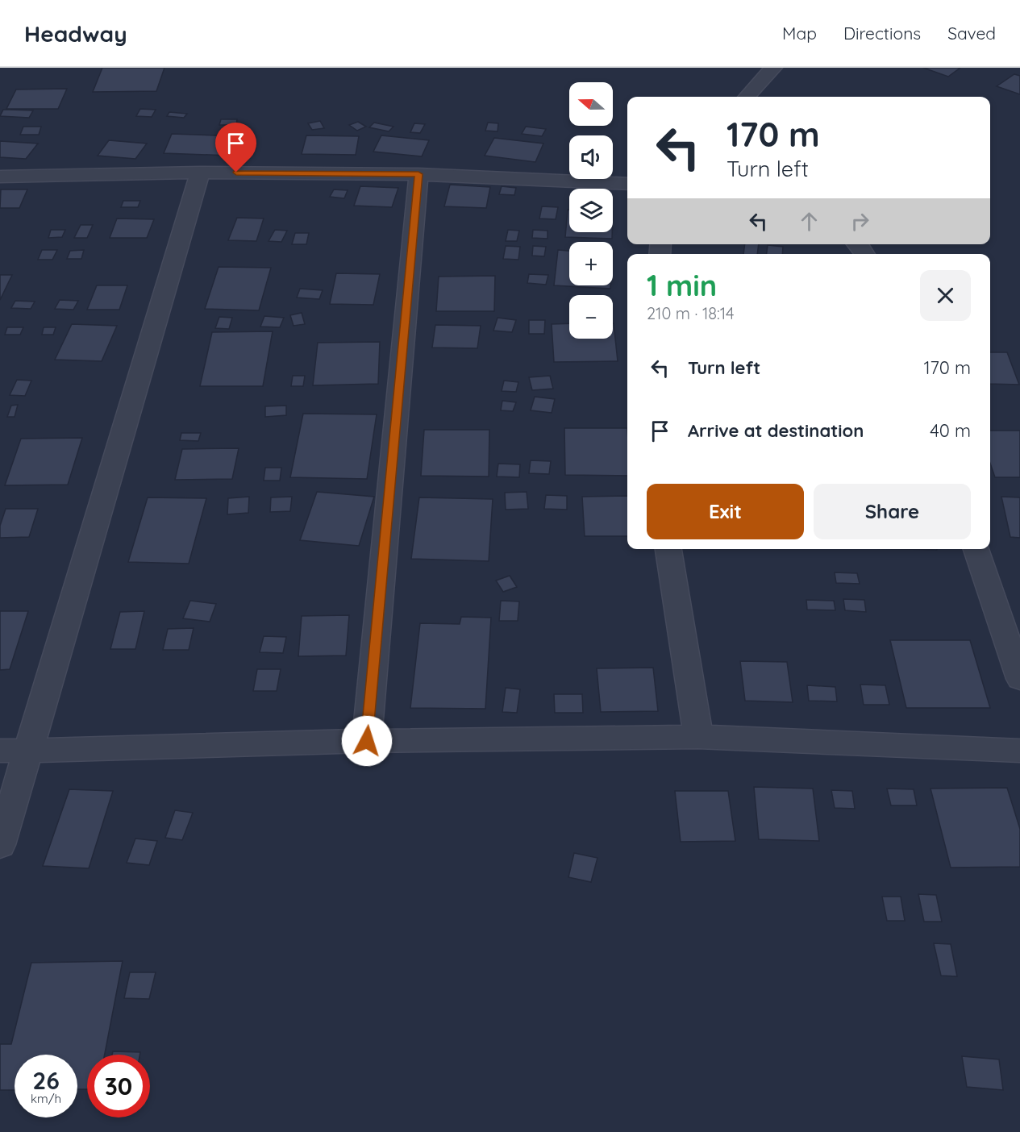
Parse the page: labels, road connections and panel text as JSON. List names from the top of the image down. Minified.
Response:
{"north":"left","page":{"header":"Headway","nav":["Map","Directions","Saved"],"map_buttons":["+","−"],"turn":["170 m","Turn left"],"heading":["1 min","210 m · 18:14"],"list":[{"name":"Turn left","value":"170 m"},{"name":"Arrive at destination","value":"40 m"}],"buttons":["Exit","Share"],"speed":"26 km/h","limit":"30"}}
